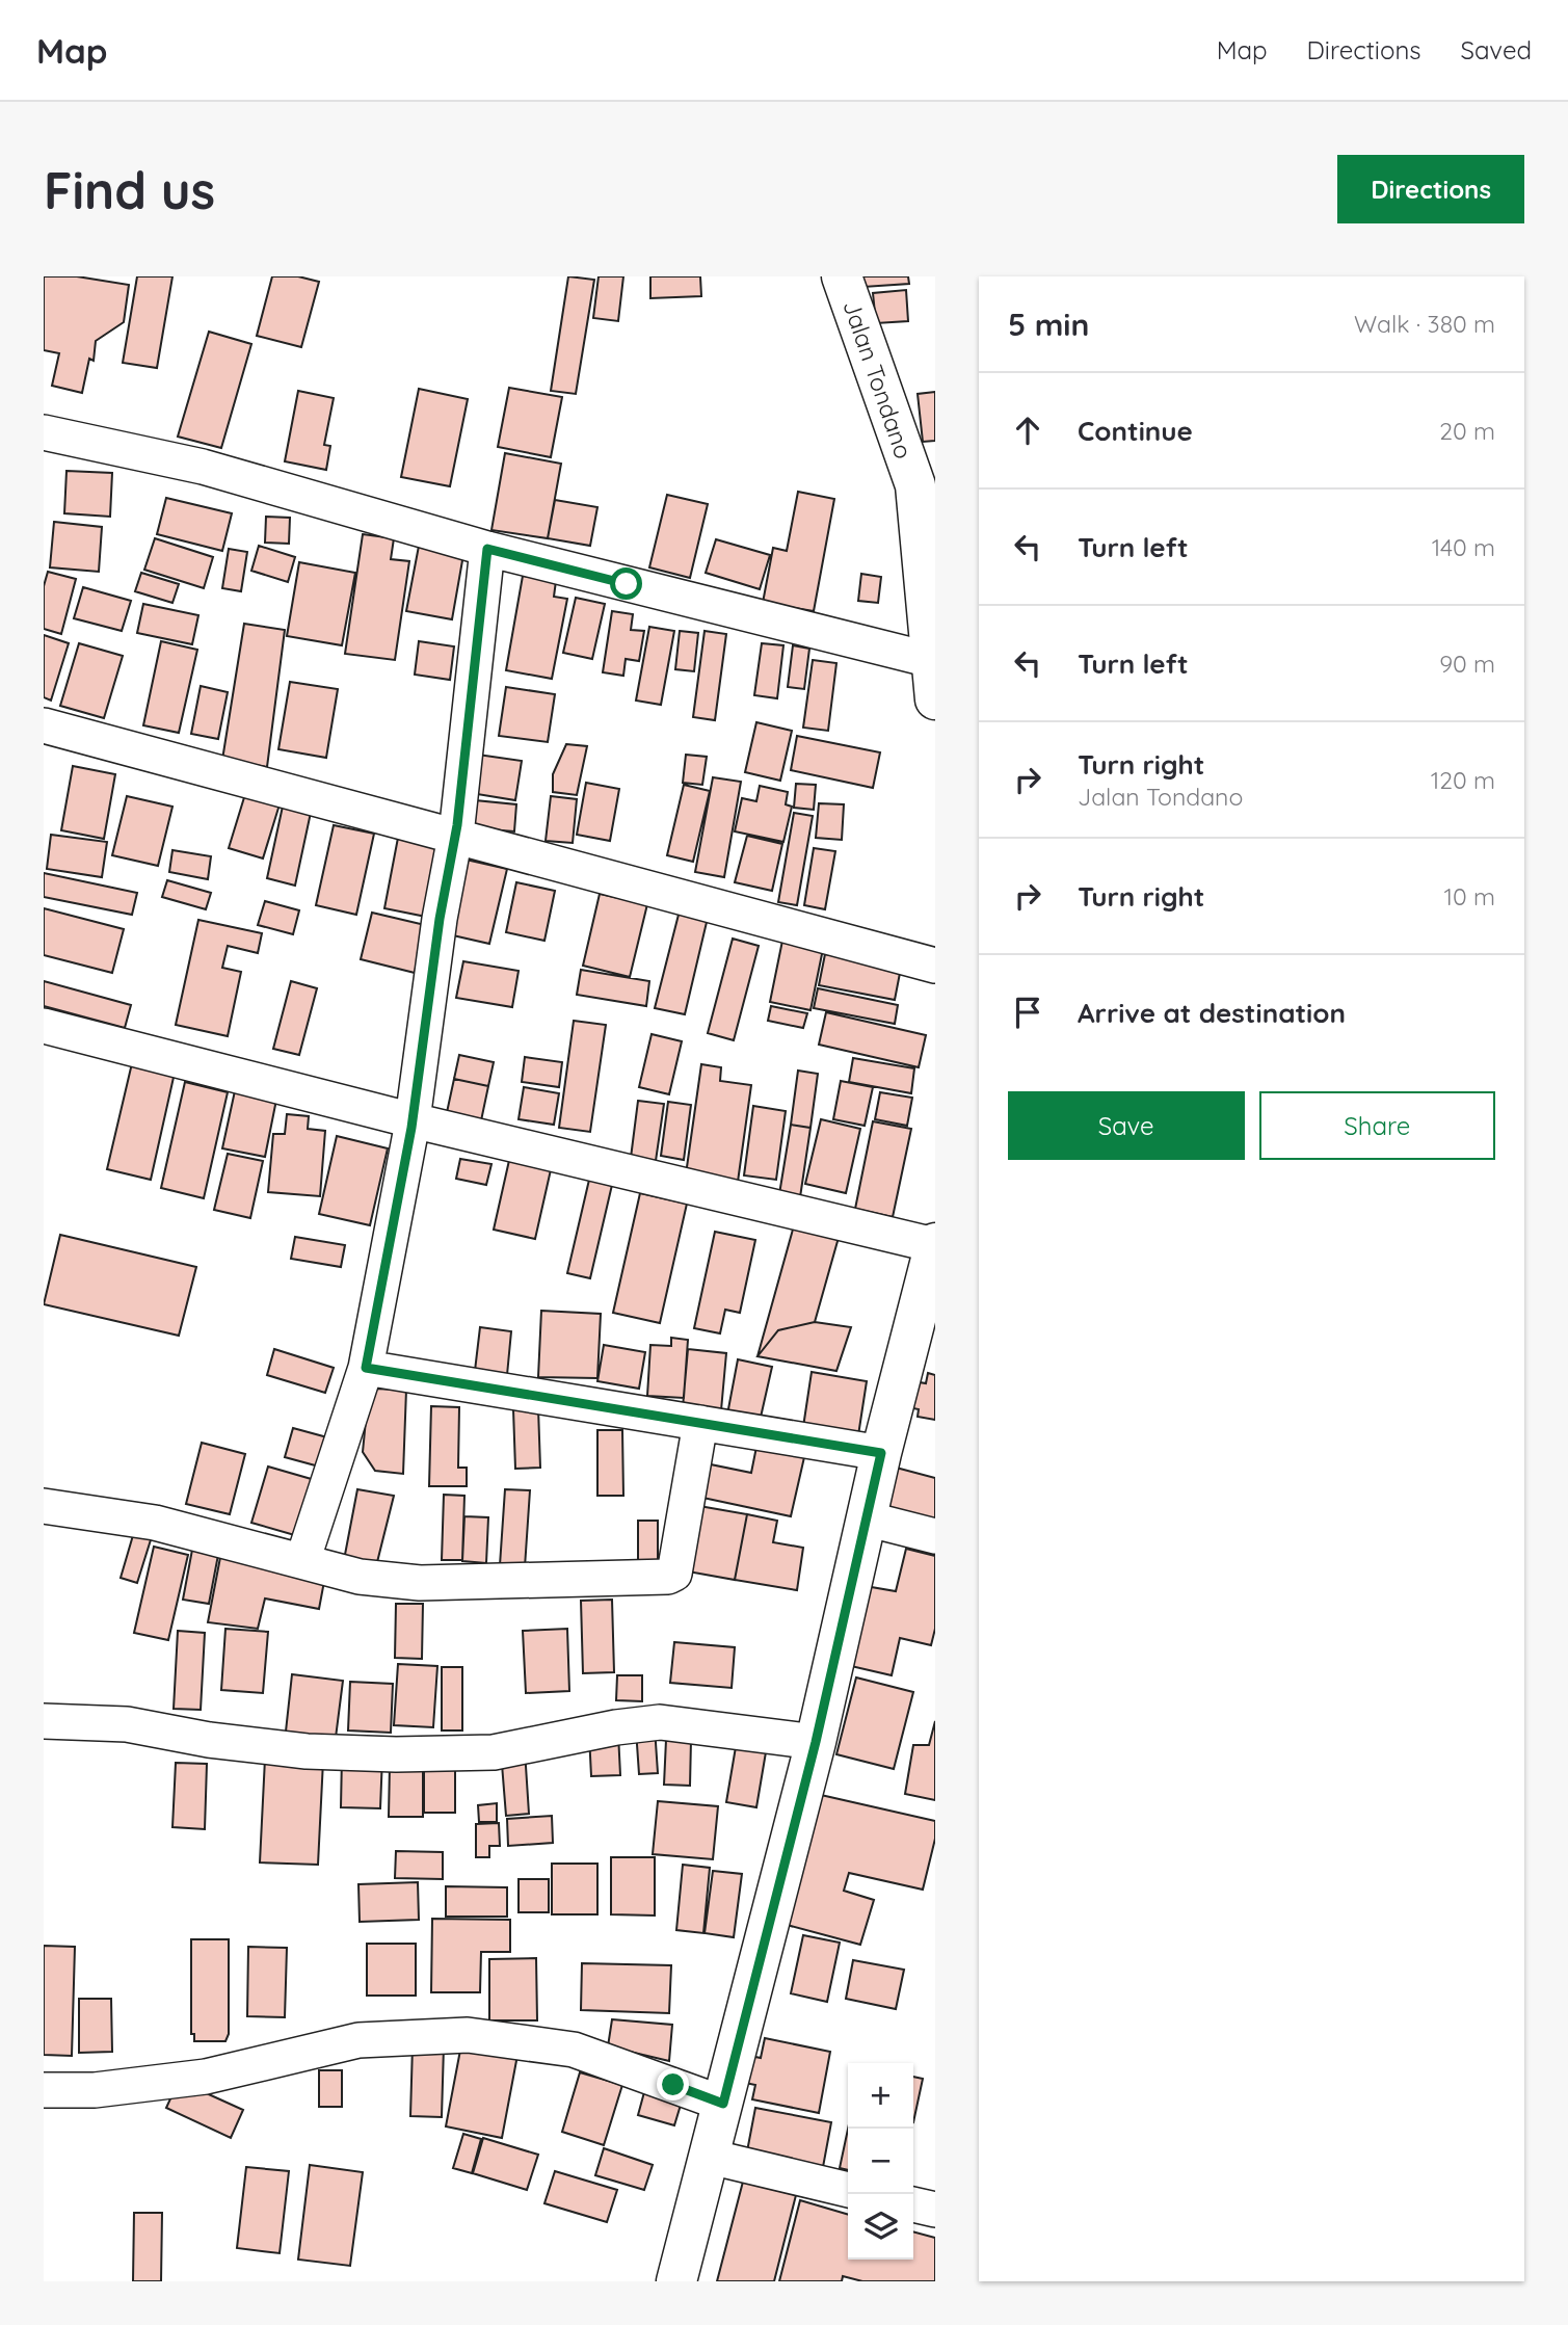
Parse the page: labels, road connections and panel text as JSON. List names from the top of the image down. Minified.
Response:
{"streets":{"street":["Jalan Tondano"]},"page":{"header":"Map","nav":["Map","Directions","Saved"],"buttons":["Directions",["Save","Share"]],"title":"Find us","heading":["5 min","Walk · 380 m"],"list":[["Continue","20 m"],["Turn left","140 m"],["Turn left","90 m"],["Turn right","Jalan Tondano","120 m"],["Turn right","10 m"],"Arrive at destination"],"map_buttons":["+","−"]}}
